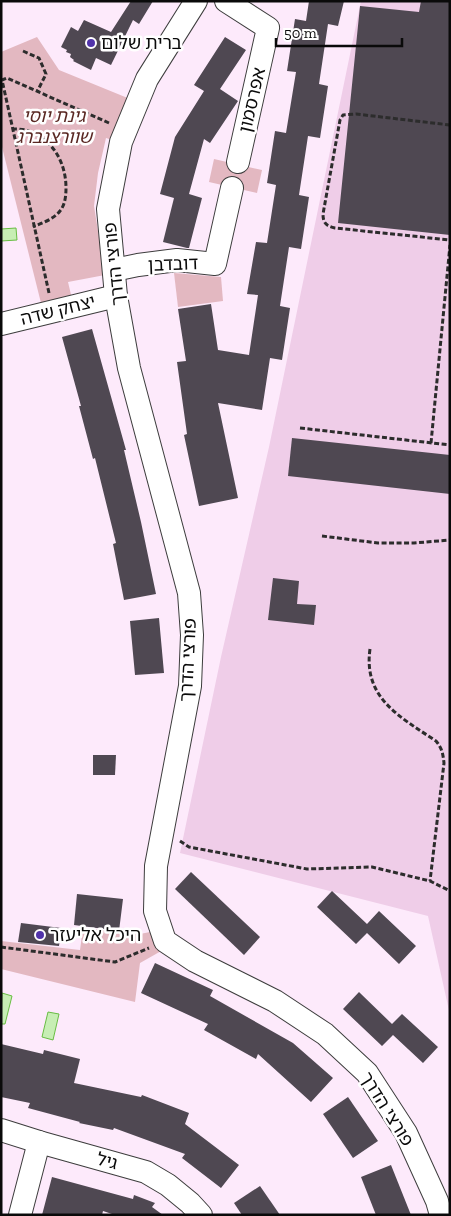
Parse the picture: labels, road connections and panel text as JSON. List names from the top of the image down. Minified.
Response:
{"streets":{"street":["אפרסמון","פורצי הדרך","דובדבן","יצחק שדה","גיל"]},"crossings":[["פורצי הדרך","דובדבן"],["פורצי הדרך","יצחק שדה"]],"parks":["גינת יוסי שוורצנברג"],"places":["ברית שלום","היכל אליעזר"],"scale_bar":"50 m"}
